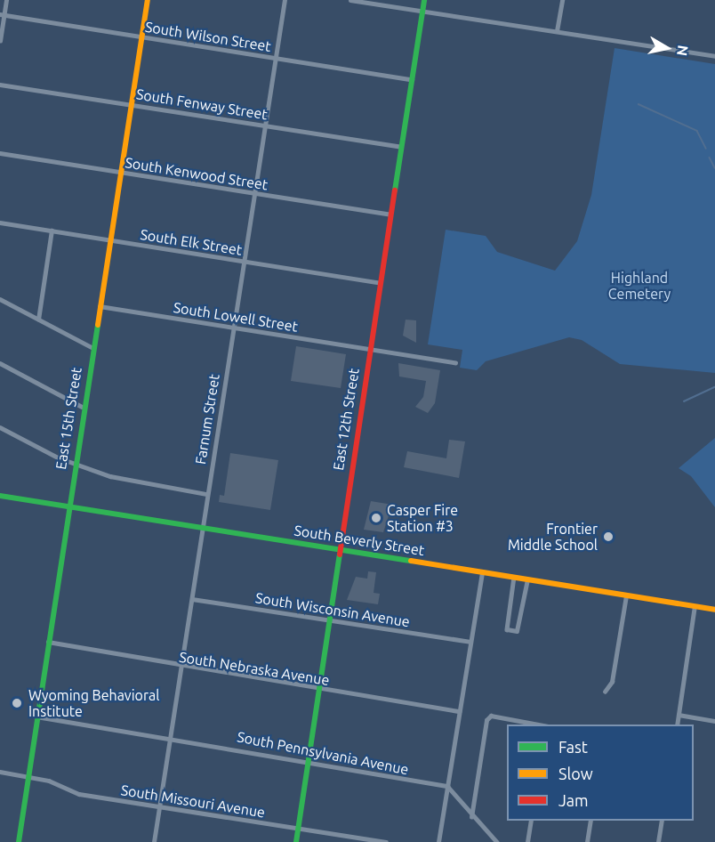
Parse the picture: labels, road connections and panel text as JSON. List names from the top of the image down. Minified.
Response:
{"streets":{"main road":["East 15th Street","East 12th Street","South Beverly Street"],"street":["South Wilson Street","South Fenway Street","South Kenwood Street","South Elk Street","South Lowell Street","Farnum Street","South Wisconsin Avenue","South Nebraska Avenue","South Pennsylvania Avenue","South Missouri Avenue"]},"crossings":[["South Wilson Street","East 15th Street"],["South Wilson Street","Farnum Street"],["South Wilson Street","East 12th Street"],["South Fenway Street","East 15th Street"],["South Fenway Street","Farnum Street"],["South Fenway Street","East 12th Street"],["South Kenwood Street","East 15th Street"],["South Kenwood Street","Farnum Street"],["South Kenwood Street","East 12th Street"],["South Elk Street","East 15th Street"],["South Elk Street","Farnum Street"],["South Elk Street","East 12th Street"],["South Lowell Street","East 15th Street"],["South Lowell Street","Farnum Street"],["South Lowell Street","East 12th Street"],["East 15th Street","South Beverly Street"],["East 15th Street","South Nebraska Avenue"],["East 15th Street","South Pennsylvania Avenue"],["East 15th Street","South Missouri Avenue"],["Farnum Street","South Beverly Street"],["Farnum Street","South Wisconsin Avenue"],["Farnum Street","South Nebraska Avenue"],["Farnum Street","South Pennsylvania Avenue"],["Farnum Street","South Missouri Avenue"],["East 12th Street","South Beverly Street"],["East 12th Street","South Wisconsin Avenue"],["East 12th Street","South Nebraska Avenue"],["East 12th Street","South Pennsylvania Avenue"],["East 12th Street","South Missouri Avenue"]],"parks":["Highland Cemetery"],"places":["Casper Fire Station #3","Frontier Middle School","Wyoming Behavioral Institute"],"legend":["Fast","Slow","Jam"],"north":"right"}
